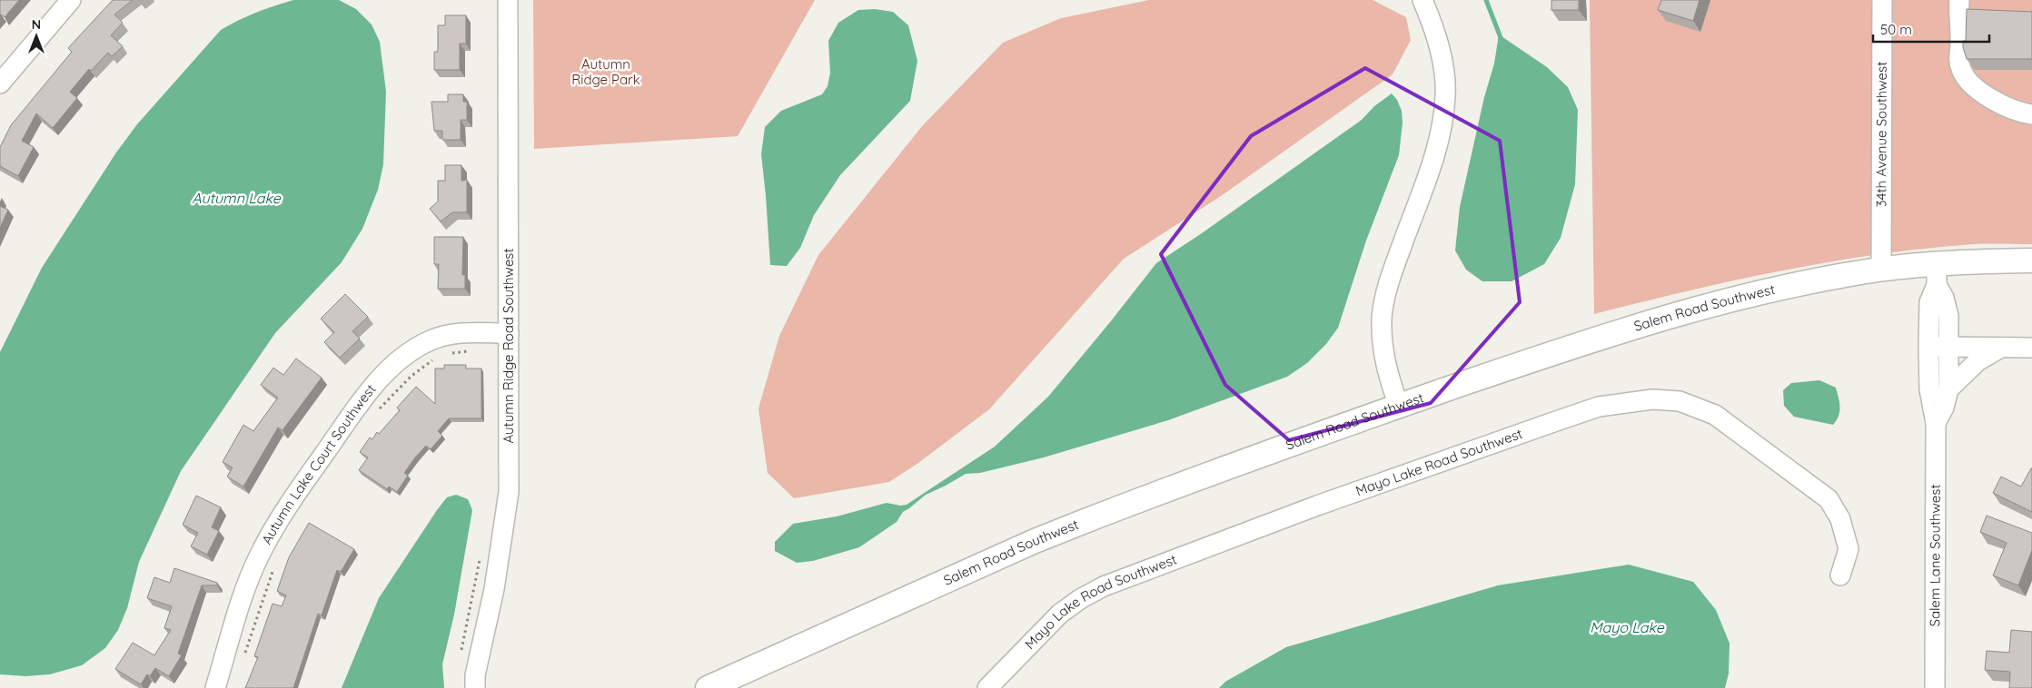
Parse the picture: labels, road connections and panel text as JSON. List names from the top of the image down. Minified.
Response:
{"streets":{"main road":["Salem Road Southwest"],"street":["34th Avenue Southwest","Autumn Ridge Road Southwest","Mayo Lake Road Southwest","Autumn Lake Court Southwest","Salem Lane Southwest"]},"crossings":[["34th Avenue Southwest","Salem Road Southwest"],["Salem Road Southwest","Salem Lane Southwest"],["Autumn Ridge Road Southwest","Autumn Lake Court Southwest"]],"water":["Autumn Lake","Mayo Lake"],"parks":["Autumn Ridge Park"],"scale_bar":"50 m","north":"top"}
